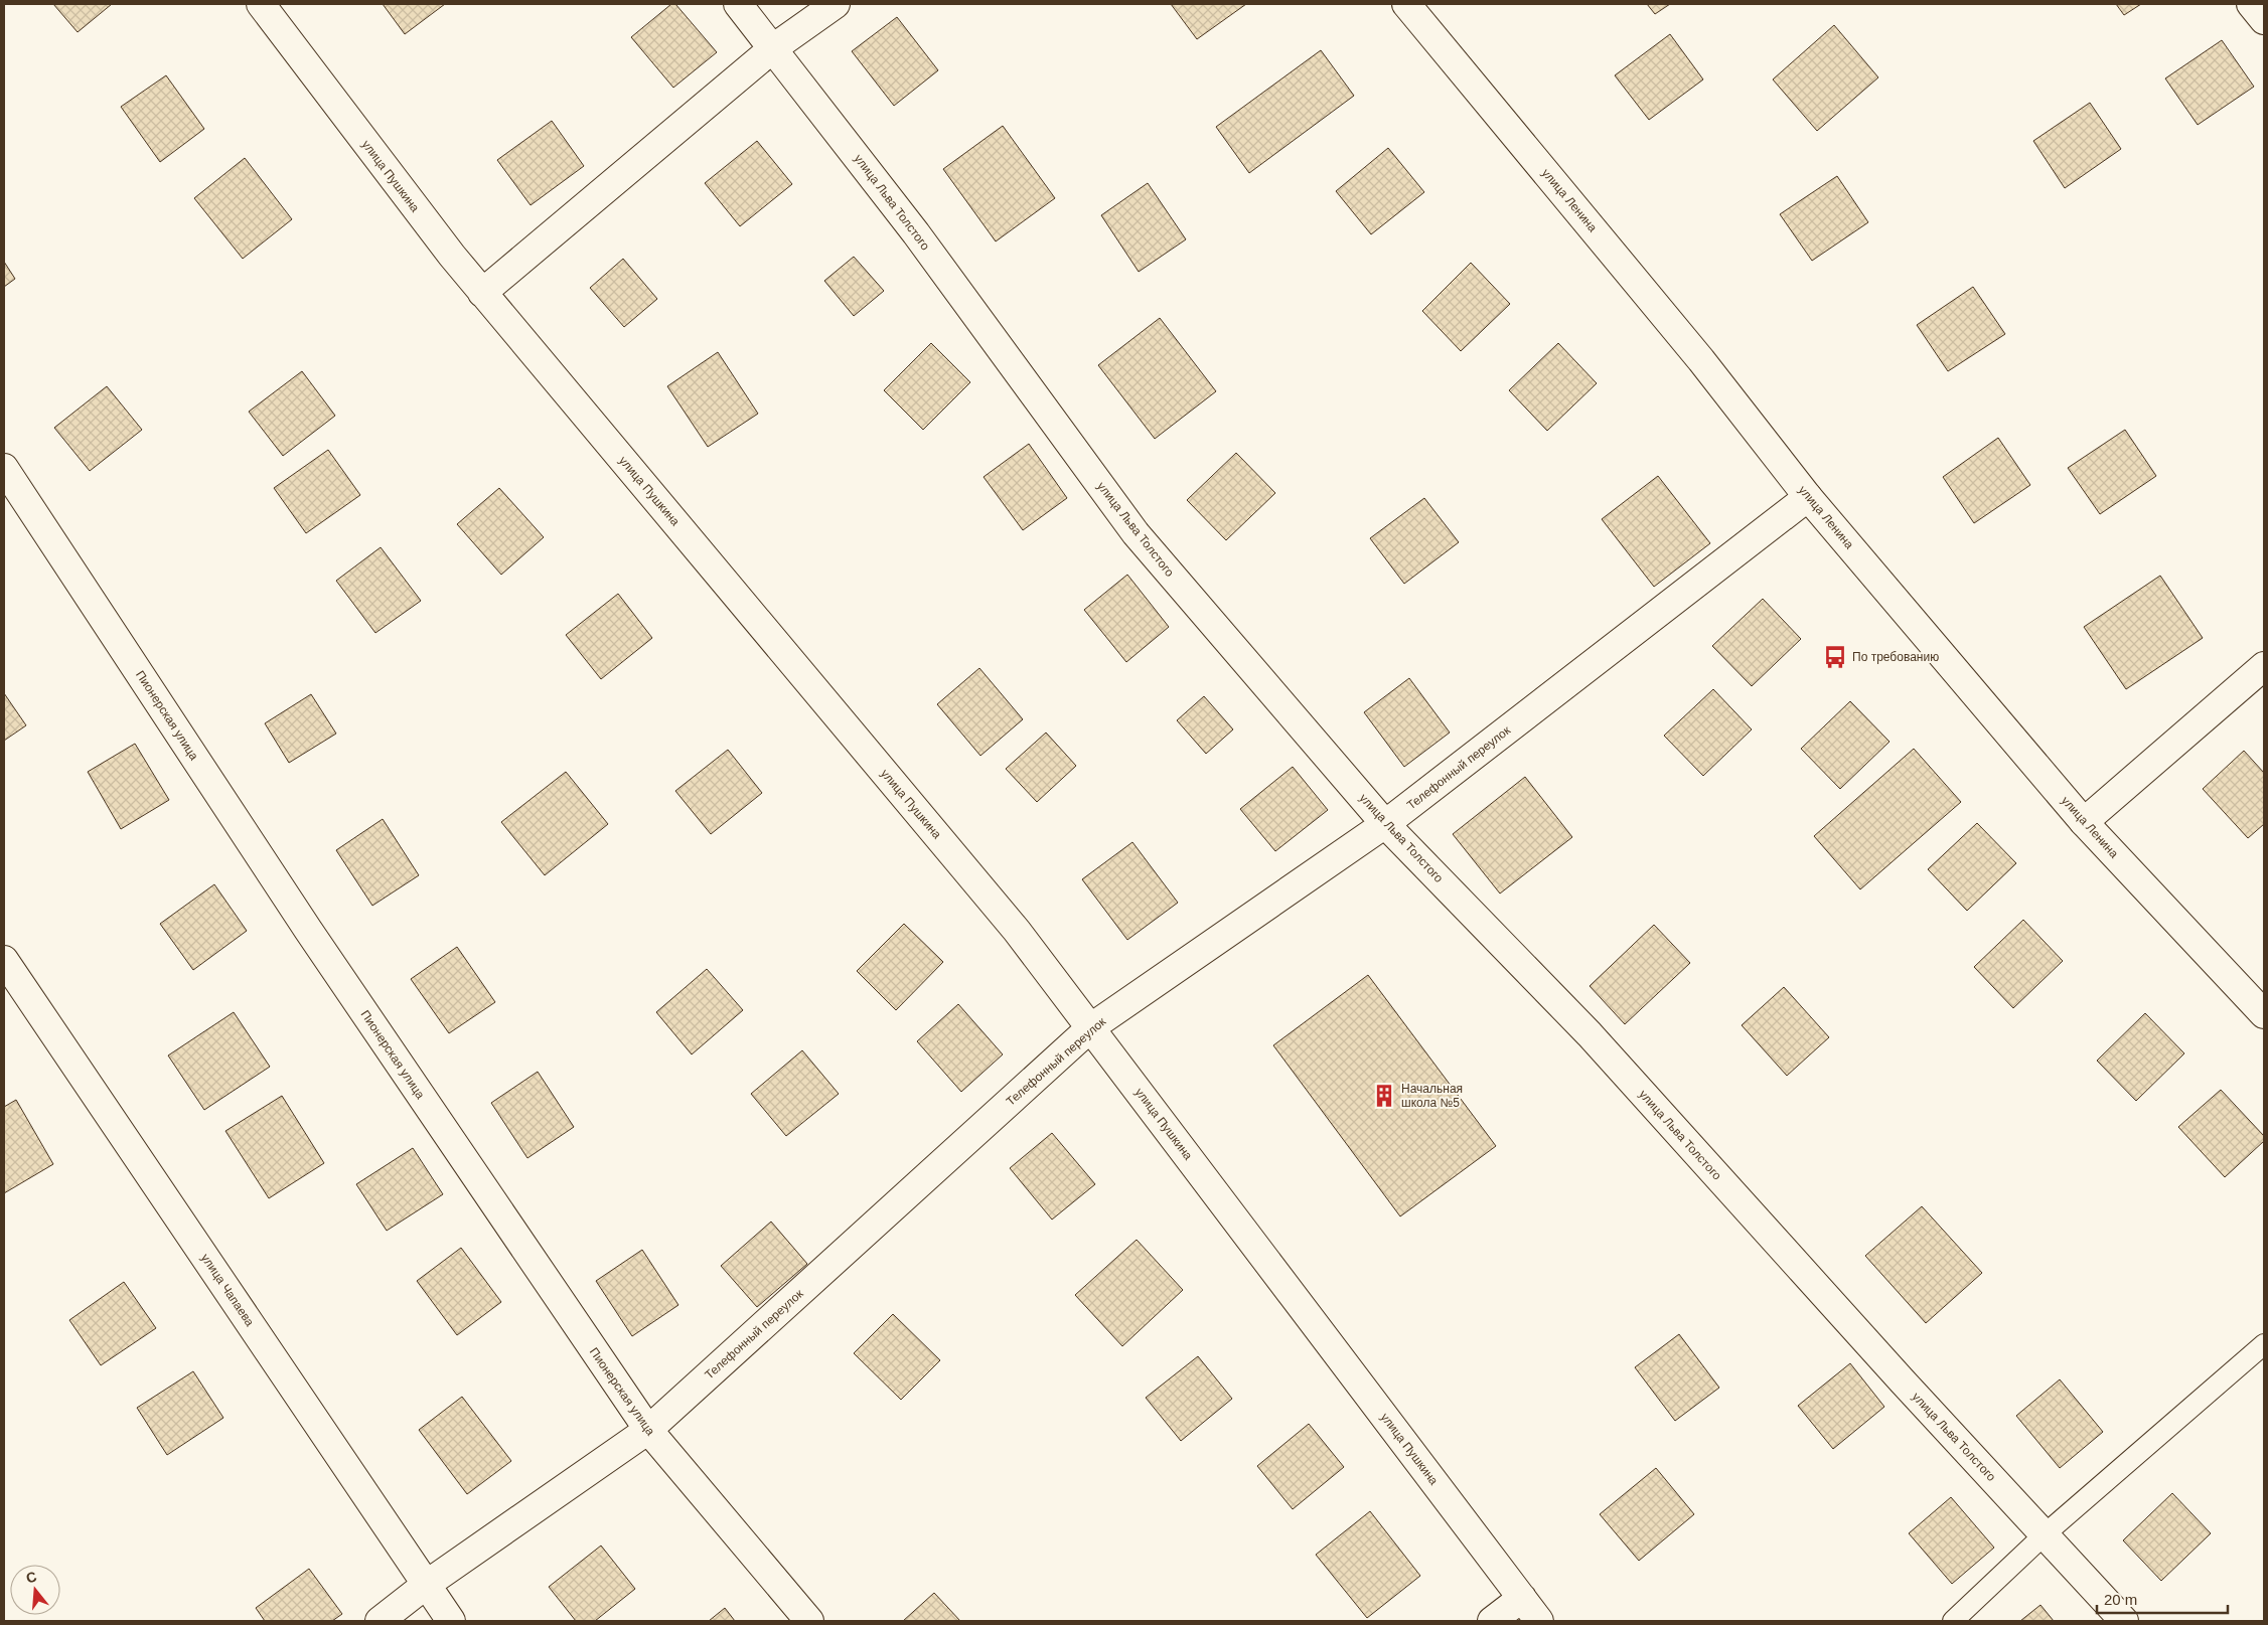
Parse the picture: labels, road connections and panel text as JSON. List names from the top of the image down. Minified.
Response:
{"streets":{"street":["улица Пушкина","улица Ленина","улица Льва Толстого","Пионерская улица","Телефонный переулок","улица Чапаева"]},"crossings":[["улица Пушкина","Телефонный переулок"],["улица Ленина","Телефонный переулок"],["улица Льва Толстого","Телефонный переулок"],["Пионерская улица","Телефонный переулок"],["Телефонный переулок","улица Чапаева"]],"places":{"bus stop":["По требованию"],"building":["Начальная школа №5"]},"scale_bar":"20 m","north":"top"}
